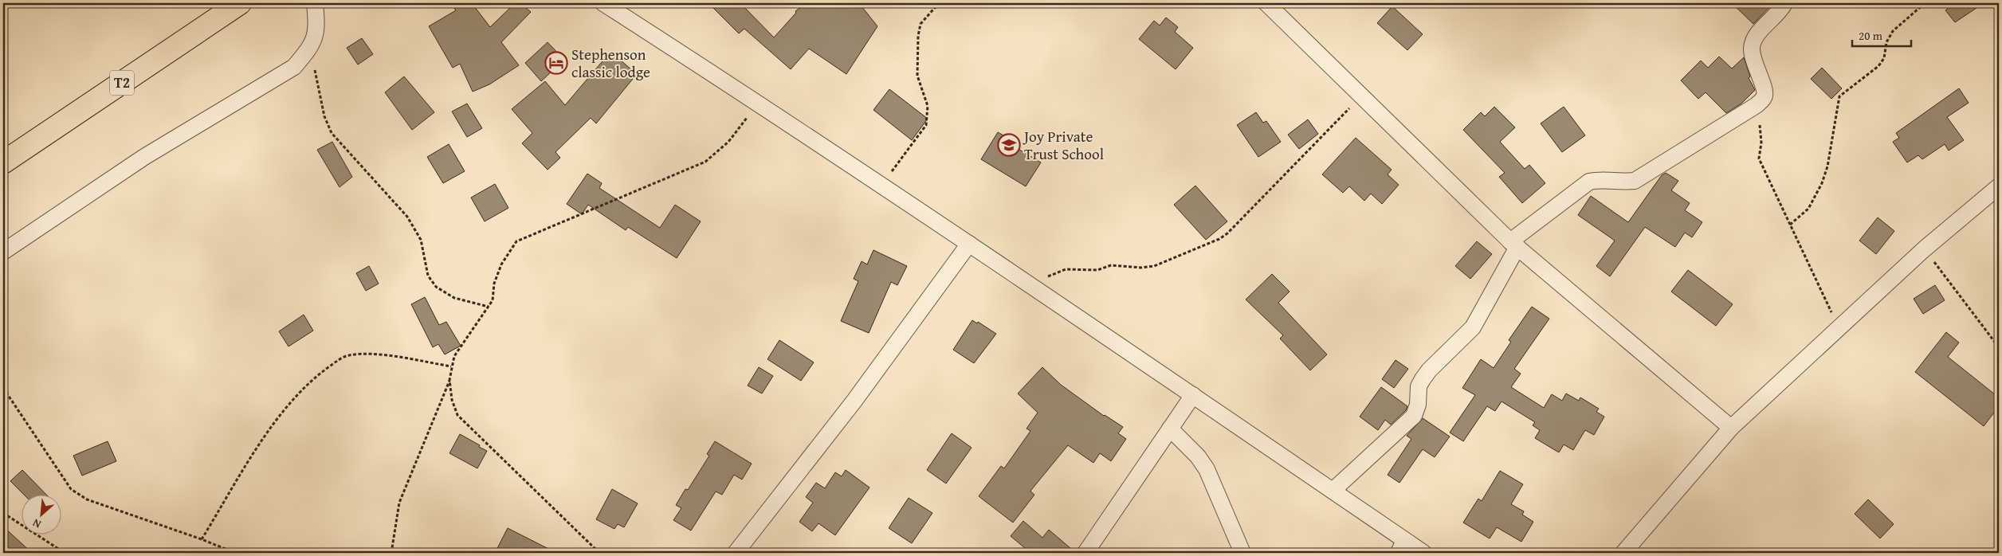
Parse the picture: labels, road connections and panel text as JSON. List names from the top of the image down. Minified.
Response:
{"streets":{"highway":["T2"]},"places":{"hotel":["Stephenson classic lodge"],"school or university":["Joy Private Trust School"]},"scale_bar":"20 m","north":"bottom left"}
